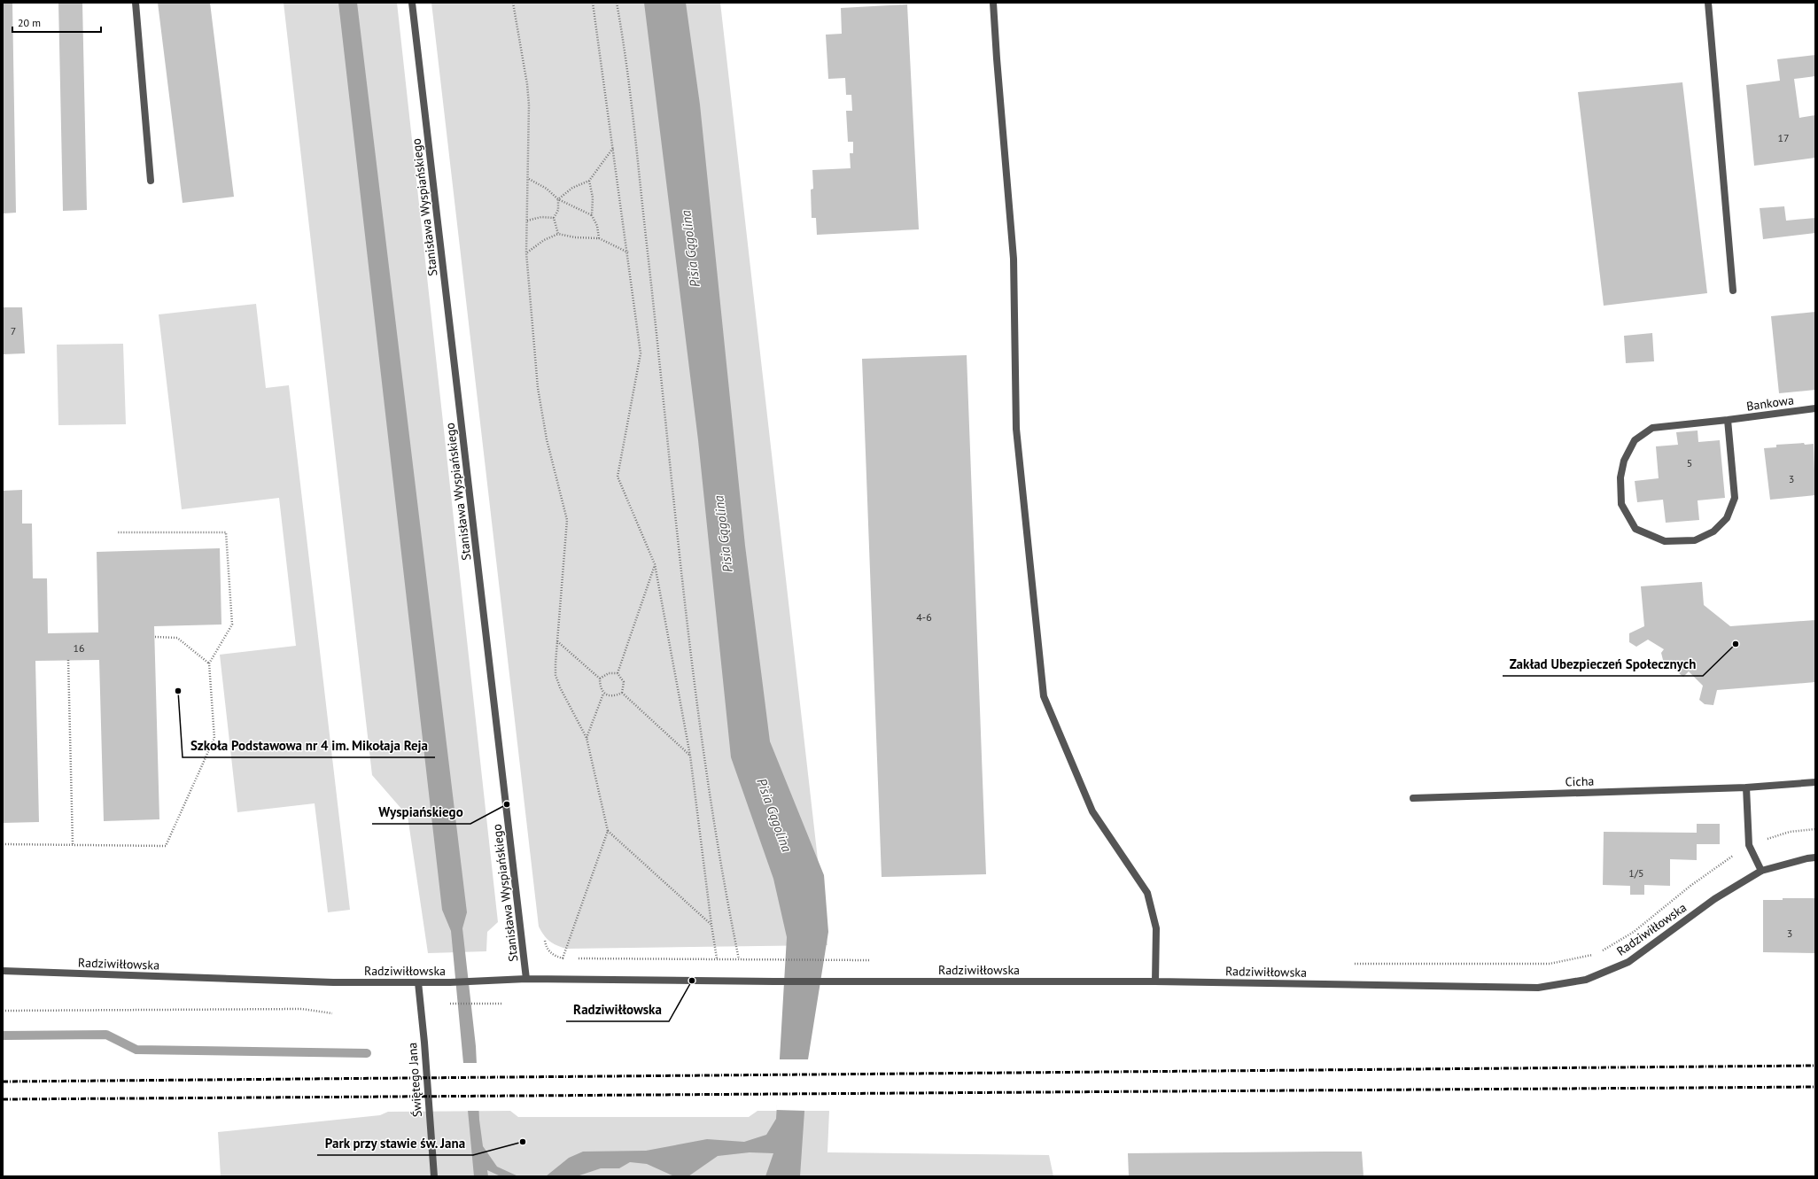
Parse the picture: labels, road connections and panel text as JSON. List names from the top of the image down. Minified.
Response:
{"streets":{"street":["Stanisława Wyspiańskiego","Bankowa","Cicha","Radziwiłłowska","Świętego Jana"]},"crossings":[["Stanisława Wyspiańskiego","Radziwiłłowska"],["Radziwiłłowska","Świętego Jana"]],"water":["Pisia Gągolina"],"places":["Zakład Ubezpieczeń Społecznych","Szkoła Podstawowa nr 4 im. Mikołaja Reja","Wyspiańskiego","Radziwiłłowska","Park przy stawie św. Jana"],"house_numbers":["17","7","5","3","4-6","16","1/5","3"],"scale_bar":"20 m"}
